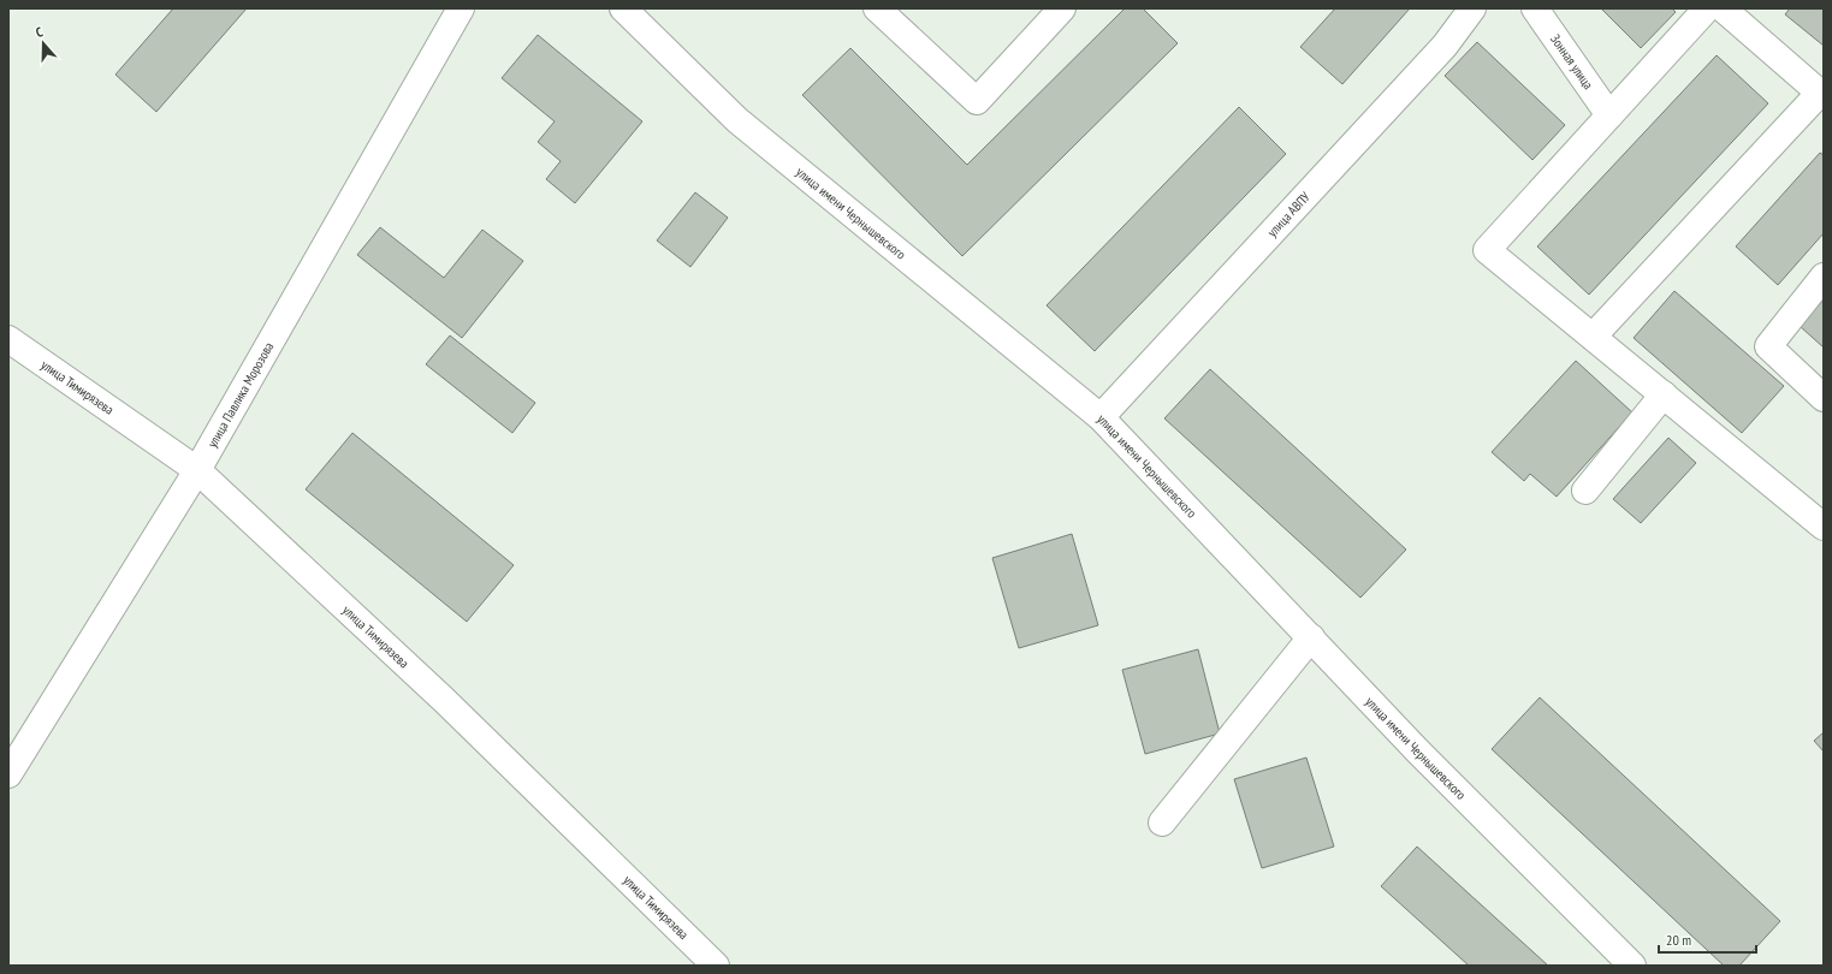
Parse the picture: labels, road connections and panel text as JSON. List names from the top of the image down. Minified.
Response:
{"streets":{"street":["Зонная улица","улица имени Чернышевского","улица АВПУ","улица Тимирязева","улица Павлика Морозова"]},"crossings":[["улица имени Чернышевского","улица АВПУ"],["улица Тимирязева","улица Павлика Морозова"]],"scale_bar":"20 m","north":"top"}
